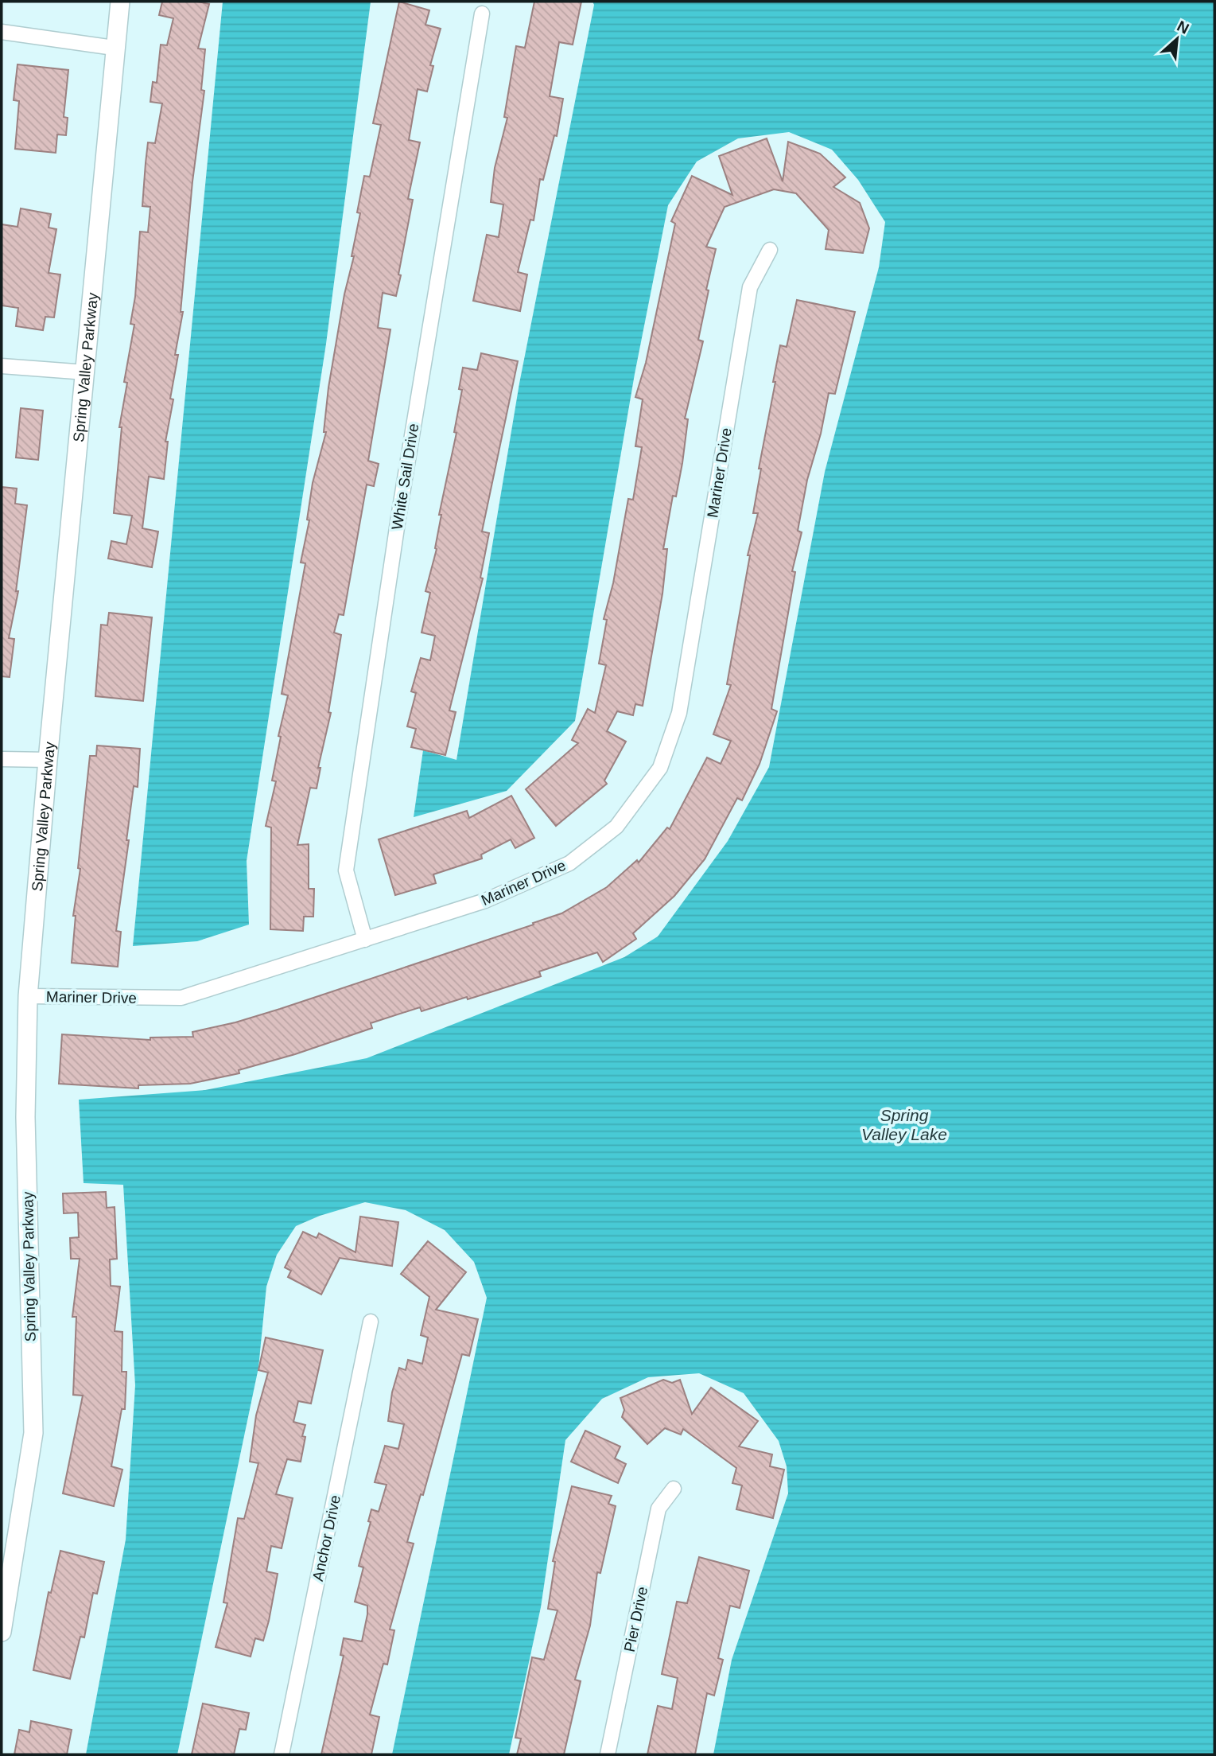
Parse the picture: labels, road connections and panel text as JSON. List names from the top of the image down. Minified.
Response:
{"streets":{"street":["Spring Valley Parkway","Mariner Drive","White Sail Drive","Anchor Drive","Pier Drive"]},"crossings":[["Spring Valley Parkway","Mariner Drive"],["Mariner Drive","White Sail Drive"]],"water":["Spring Valley Lake"],"north":"top right"}
